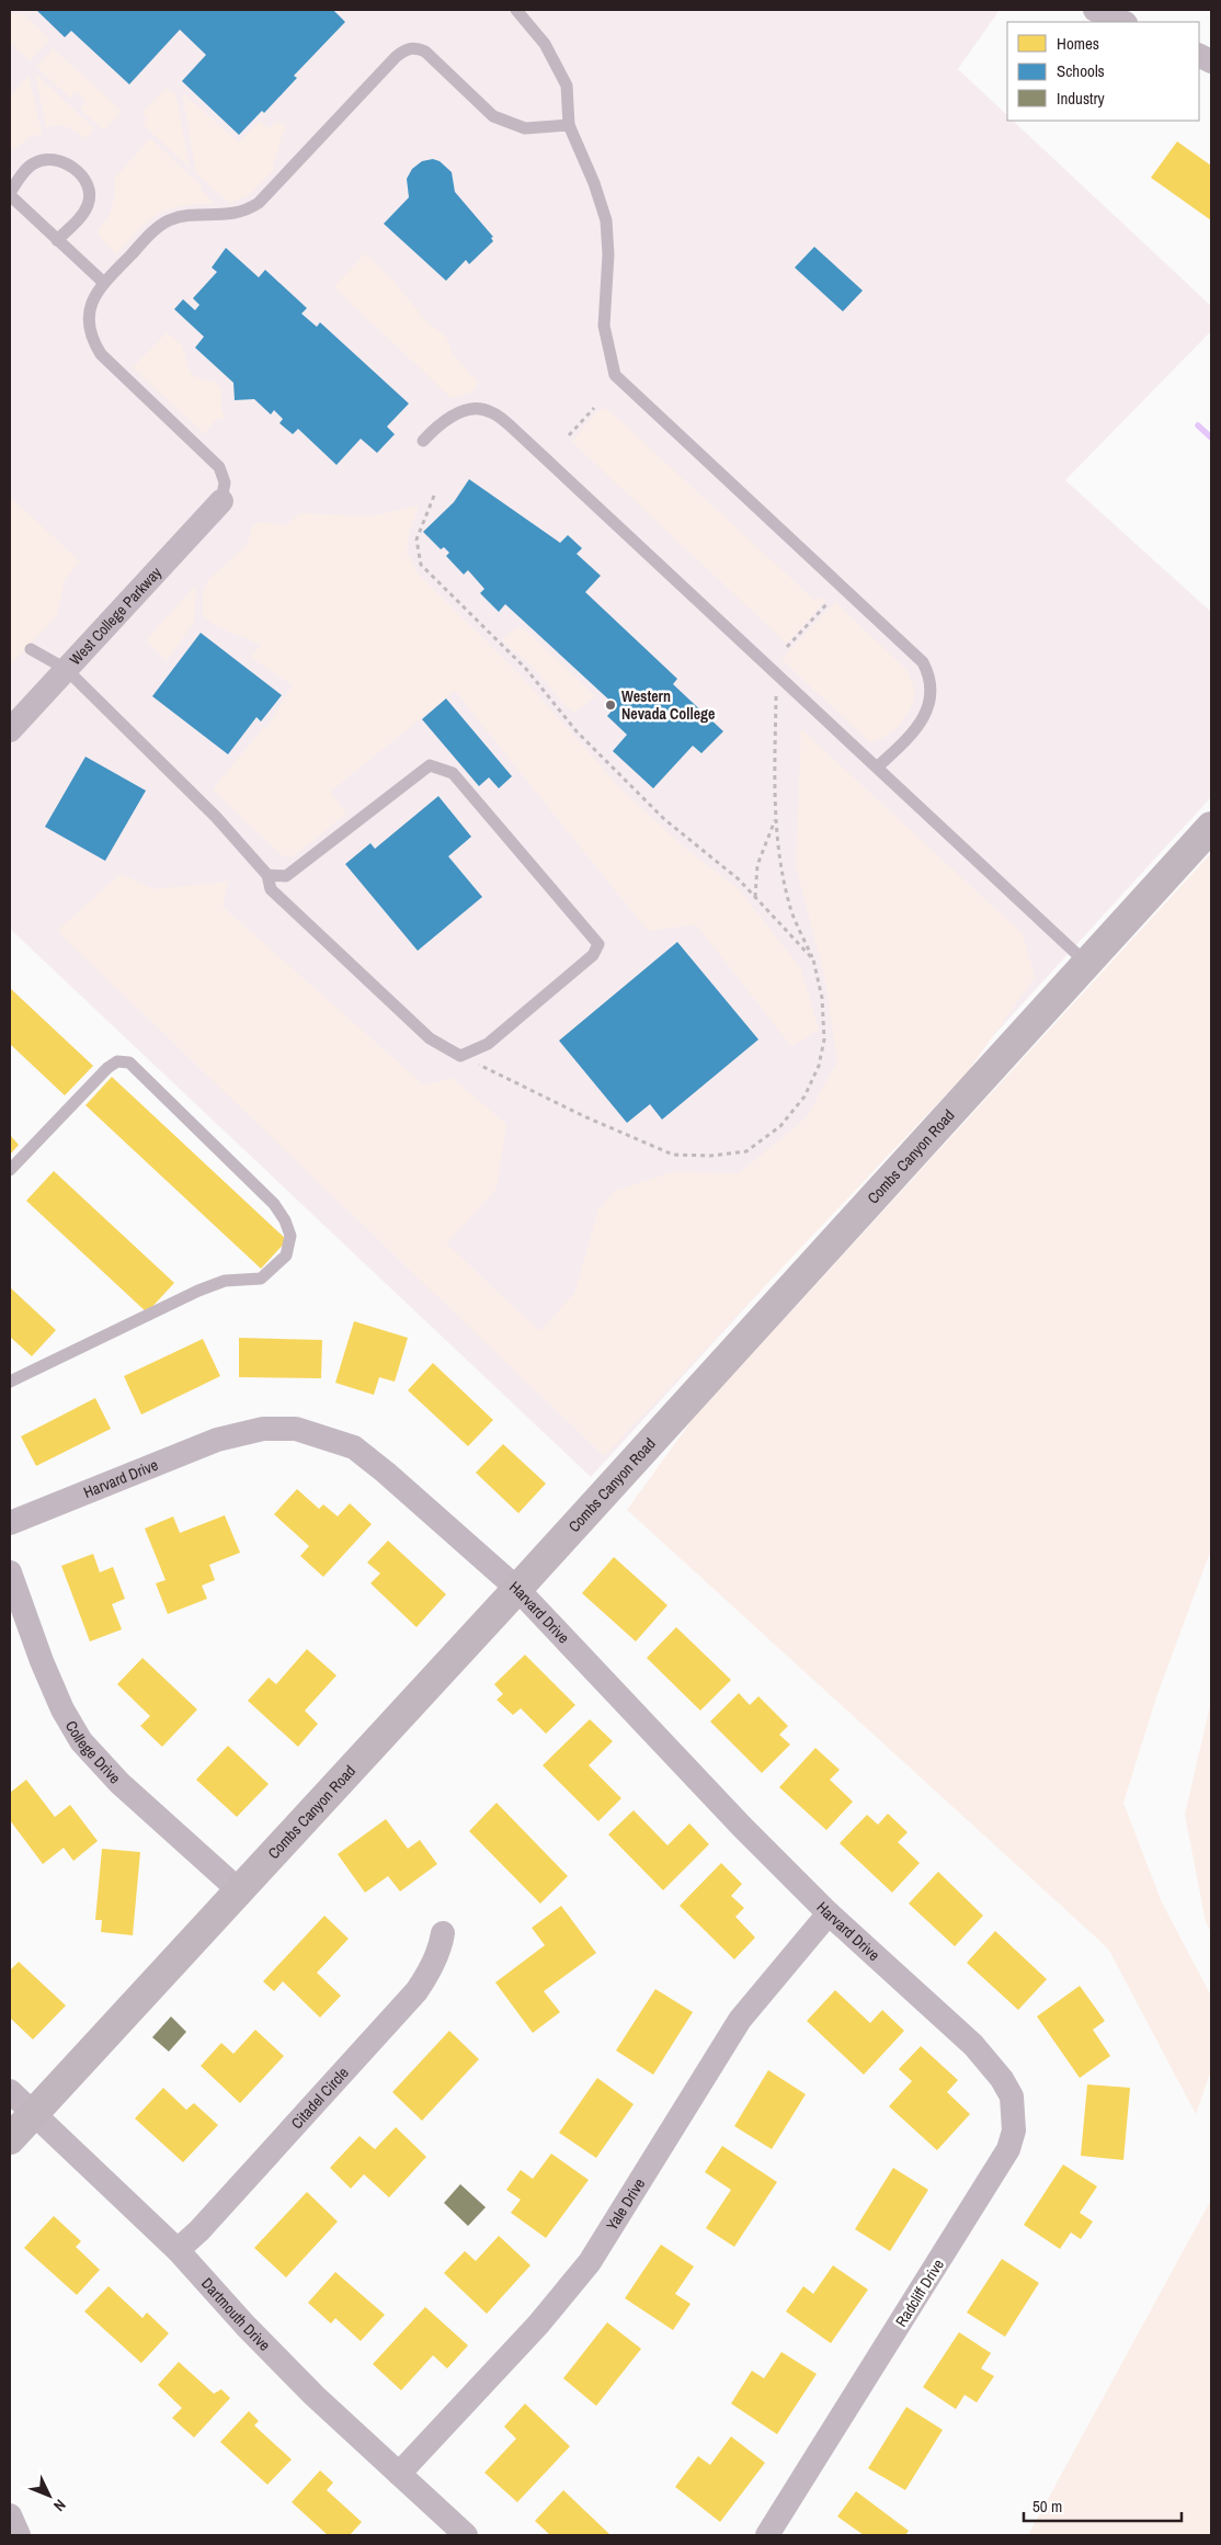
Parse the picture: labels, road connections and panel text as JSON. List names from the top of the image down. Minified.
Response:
{"streets":{"street":["West College Parkway","Combs Canyon Road","Harvard Drive","College Drive","Citadel Circle","Yale Drive","Radcliff Drive","Dartmouth Drive"]},"crossings":[["Combs Canyon Road","Harvard Drive"],["Combs Canyon Road","College Drive"],["Combs Canyon Road","Dartmouth Drive"],["Harvard Drive","Yale Drive"],["Harvard Drive","Radcliff Drive"],["Citadel Circle","Dartmouth Drive"],["Yale Drive","Dartmouth Drive"]],"places":["Western Nevada College"],"legend":["Homes","Schools","Industry"],"scale_bar":"50 m","north":"bottom right"}
